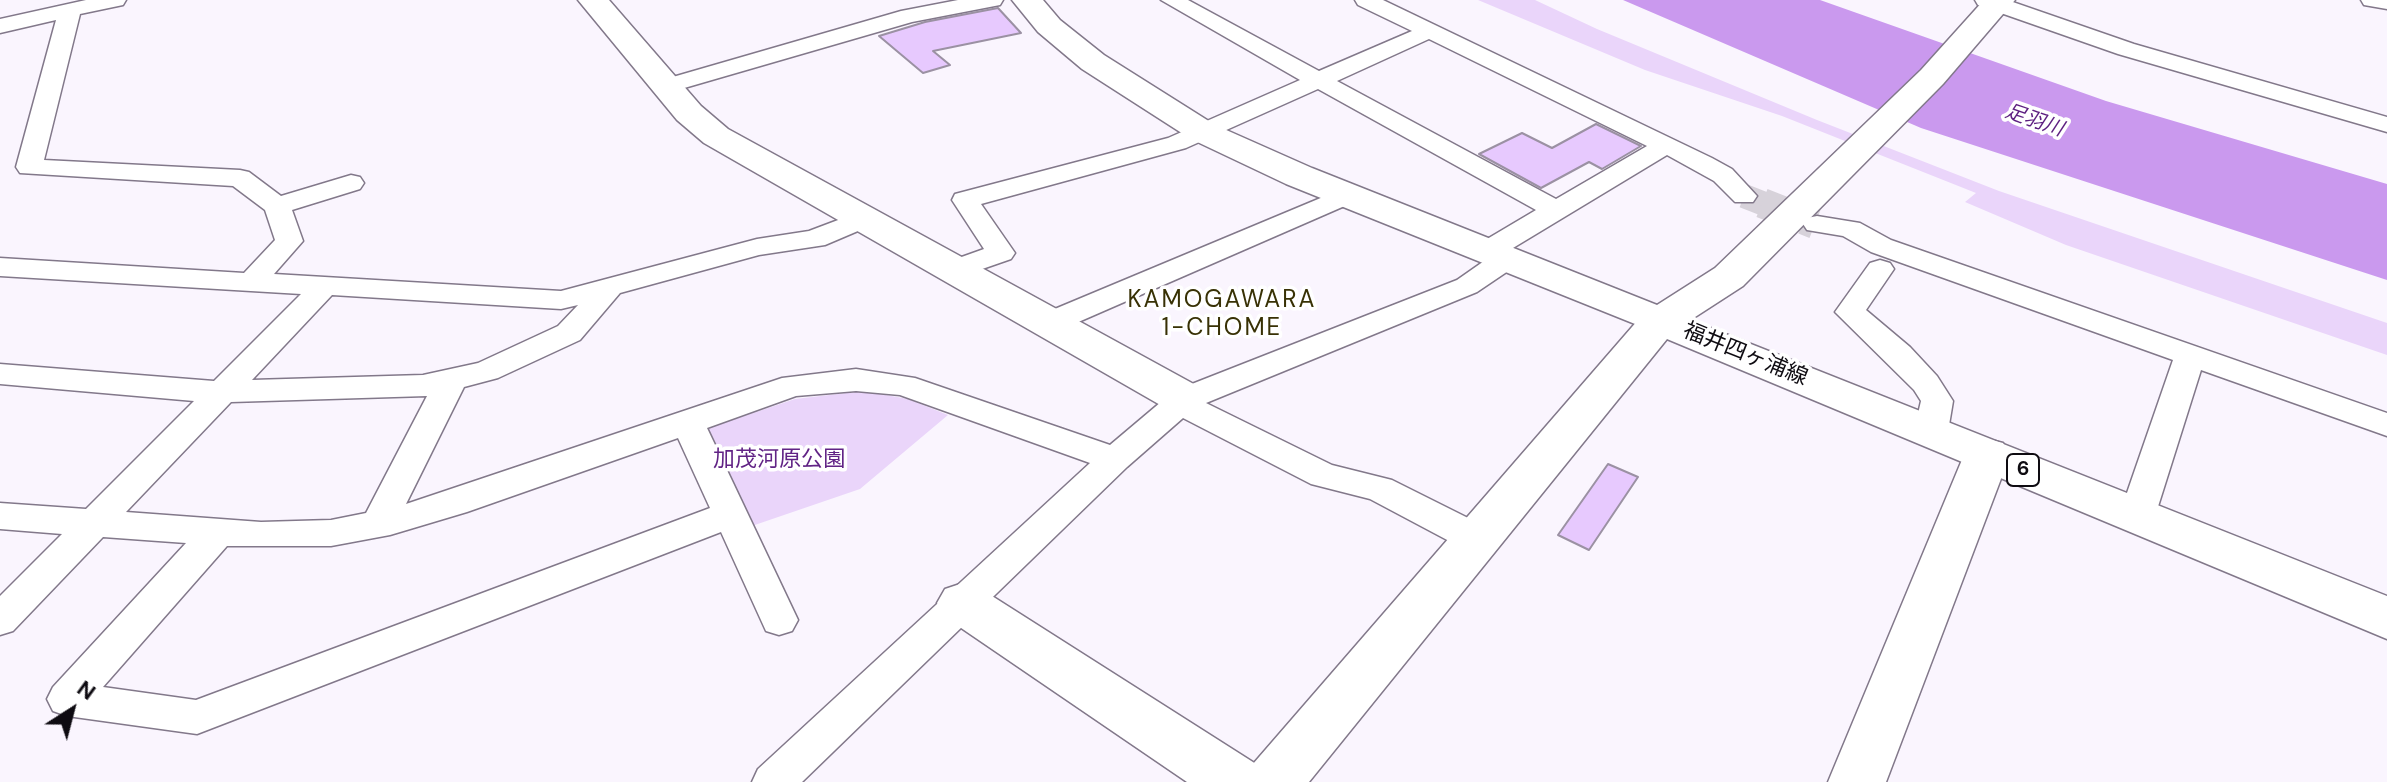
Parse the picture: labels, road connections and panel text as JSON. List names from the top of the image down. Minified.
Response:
{"streets":{"street":["福井四ヶ浦線","6"]},"districts":["KAMOGAWARA 1-CHOME"],"water":["足羽川"],"parks":["加茂河原公園"],"north":"top right"}
